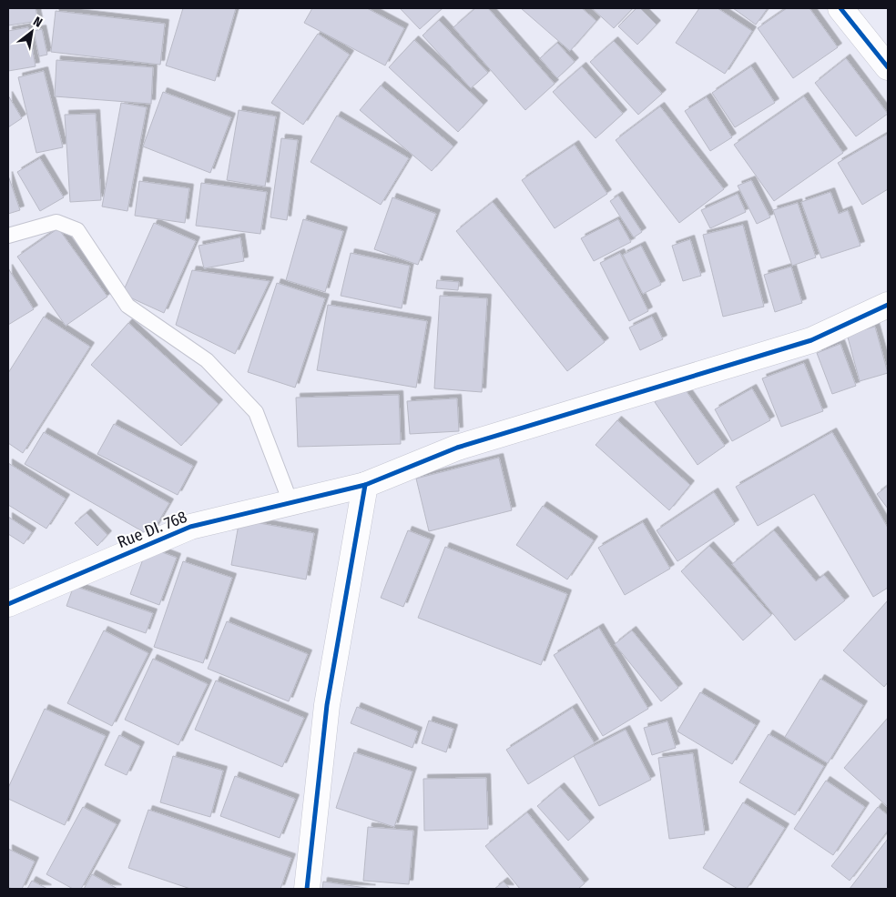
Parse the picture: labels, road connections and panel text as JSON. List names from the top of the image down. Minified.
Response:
{"streets":{"street":["Rue DI. 768"]},"north":"top right"}
